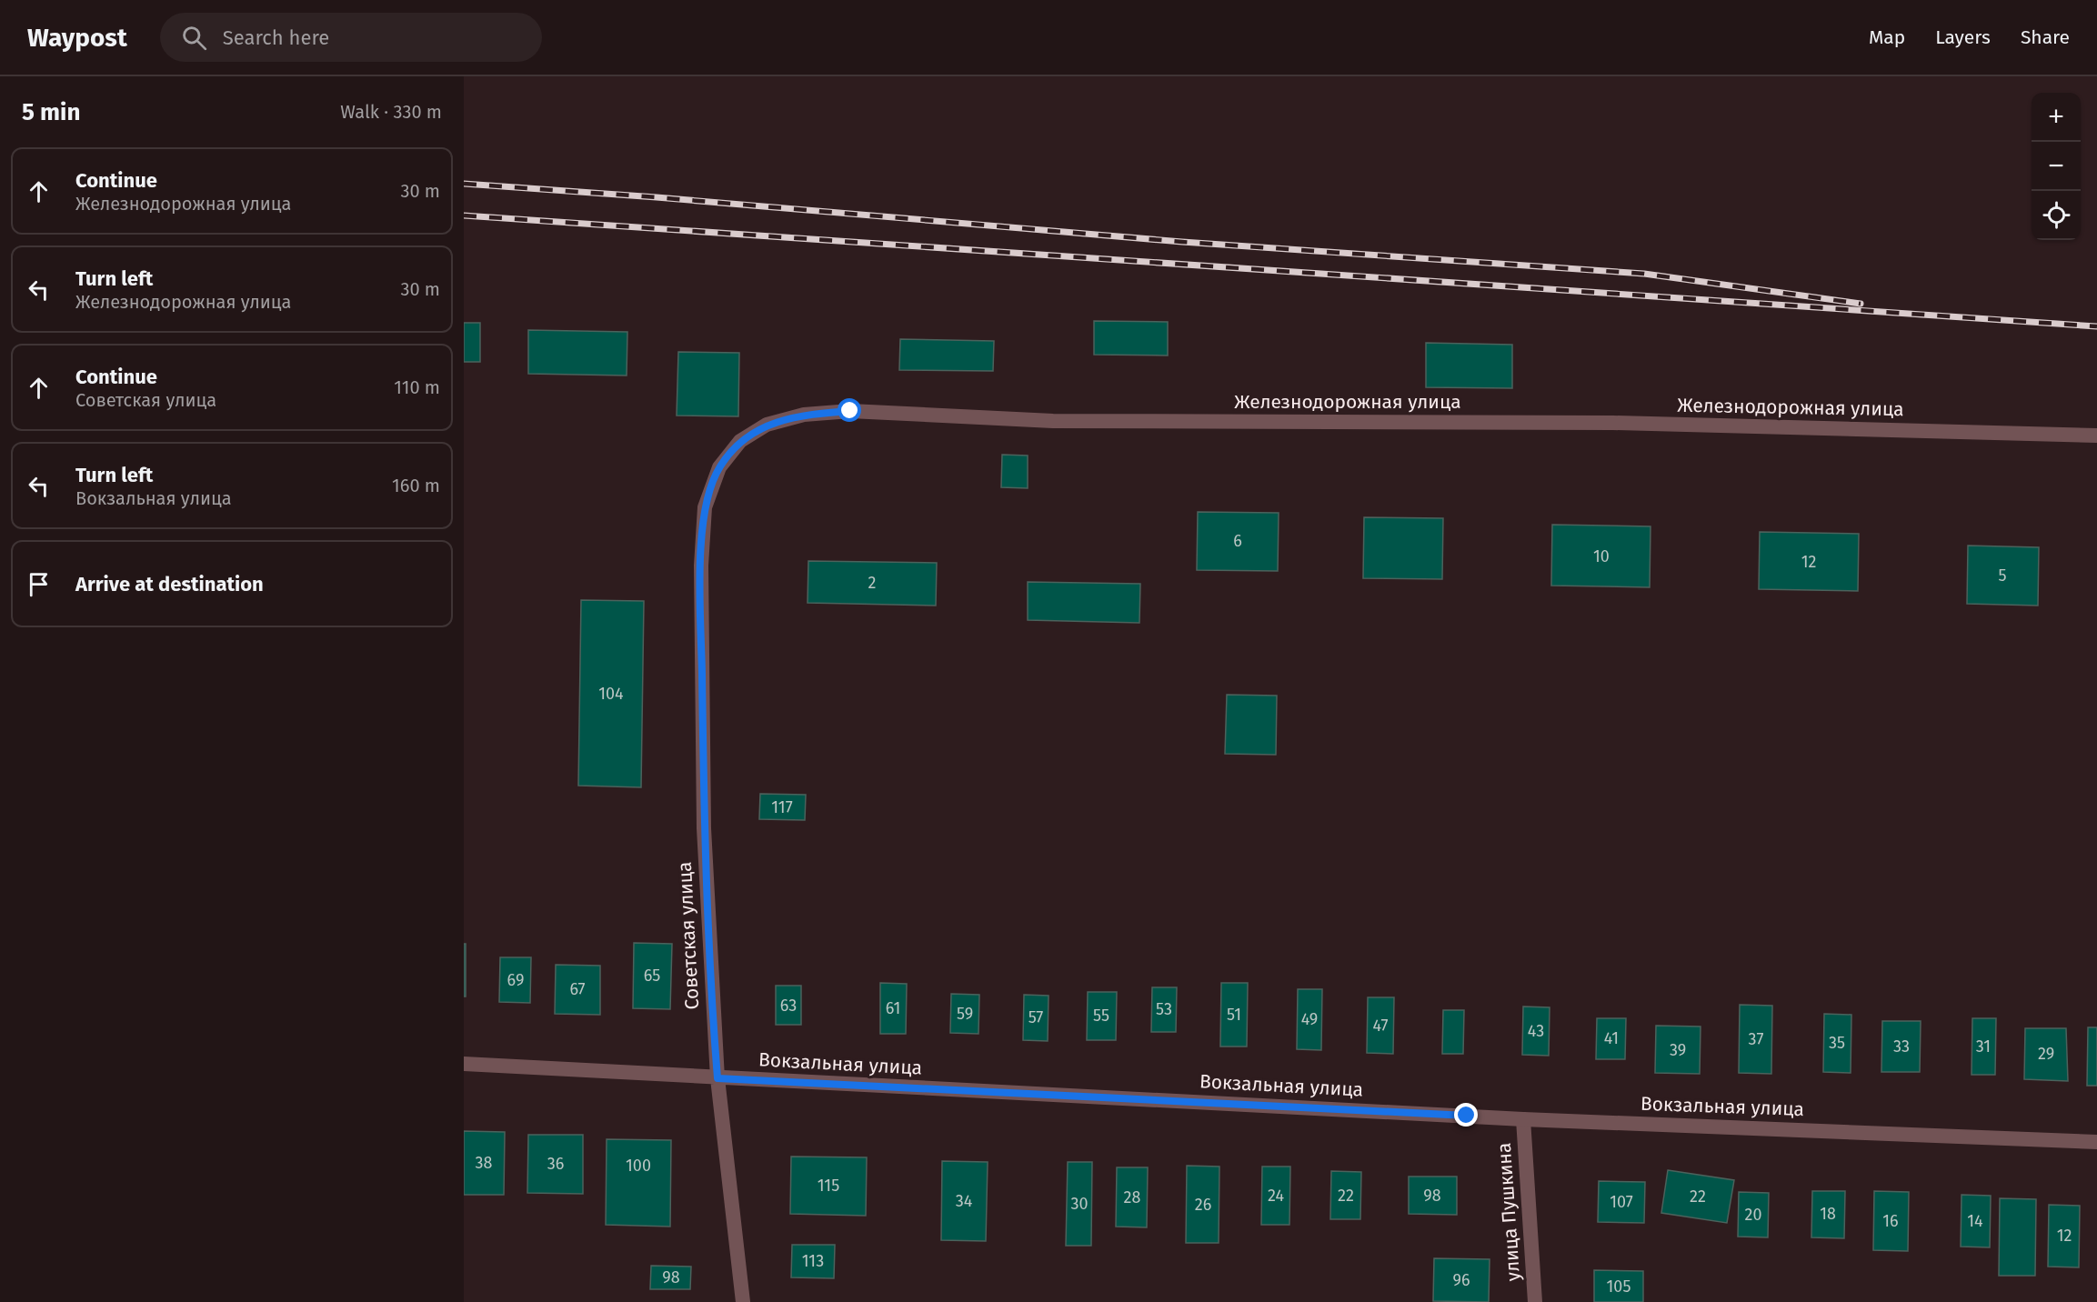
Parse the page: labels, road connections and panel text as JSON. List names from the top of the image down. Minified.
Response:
{"streets":{"street":["Железнодорожная улица","Советская улица","Вокзальная улица","улица Пушкина"]},"crossings":[["Железнодорожная улица","Советская улица"],["Советская улица","Вокзальная улица"],["Вокзальная улица","улица Пушкина"]],"house_numbers":["6","10","12","5","2","104","117","65","69","67","63","61","53","59","51","55","57","49","47","43","41","37","35","33","31","39","29","38","36","100","115","24","22","98","22","28","34","107","30","26","18","20","16","14","12","113","98","96","105"],"page":{"header":"Waypost","search":"Search here","nav":["Map","Layers","Share"],"heading":["5 min","Walk · 330 m"],"map_buttons":["+","−"],"list":[["Continue","Железнодорожная улица","30 m"],["Turn left","Железнодорожная улица","30 m"],["Continue","Советская улица","110 m"],["Turn left","Вокзальная улица","160 m"],"Arrive at destination"]}}
